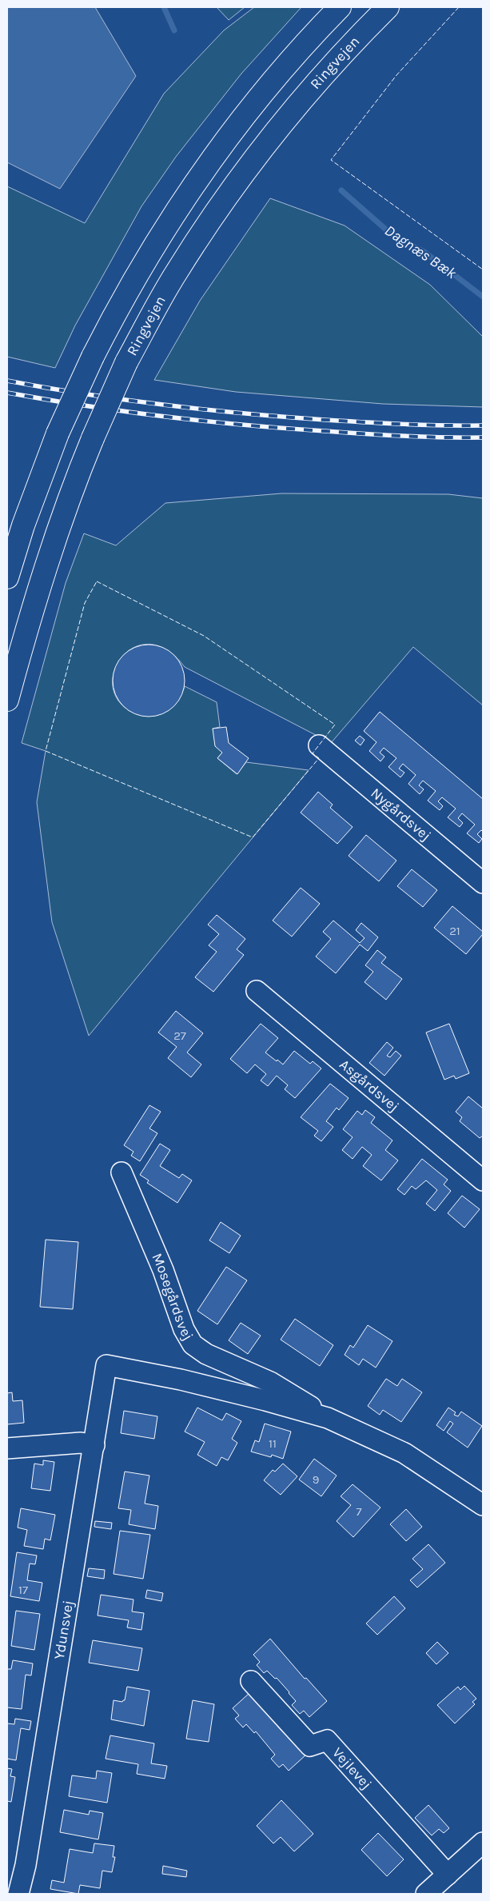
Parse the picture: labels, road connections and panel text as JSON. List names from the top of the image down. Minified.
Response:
{"streets":{"main road":["Ringvejen"],"street":["Nygårdsvej","Asgårdsvej","Mosegårdsvej","Ydunsvej","Vejlevej"]},"crossings":[["Mosegårdsvej","Ydunsvej"]],"water":["Dagnæs Bæk"],"house_numbers":["21","27","11","9","7","17"]}
